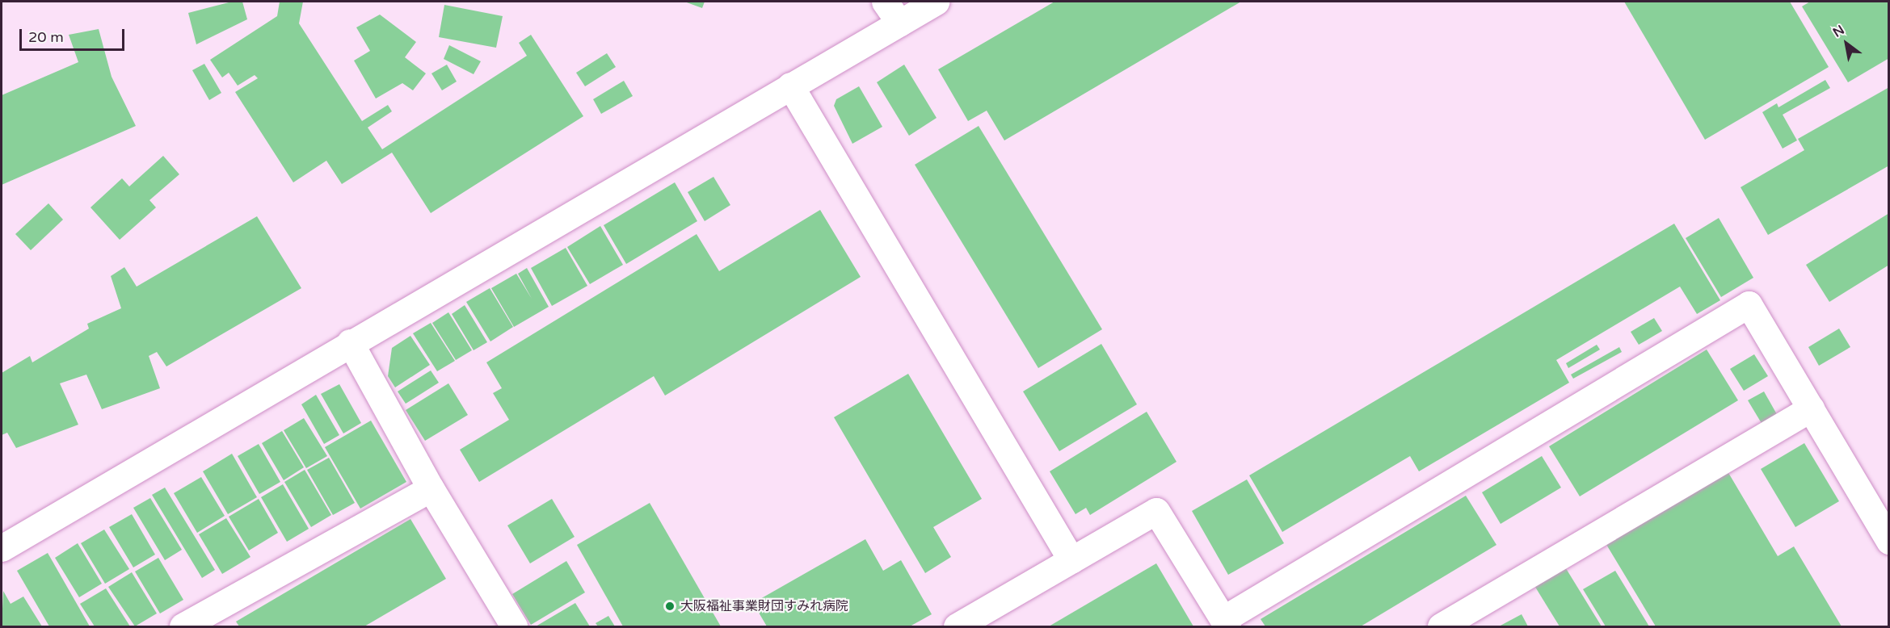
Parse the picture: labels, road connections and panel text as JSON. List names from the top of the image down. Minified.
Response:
{"places":["大阪福祉事業財団すみれ病院"],"scale_bar":"20 m","north":"top left"}
